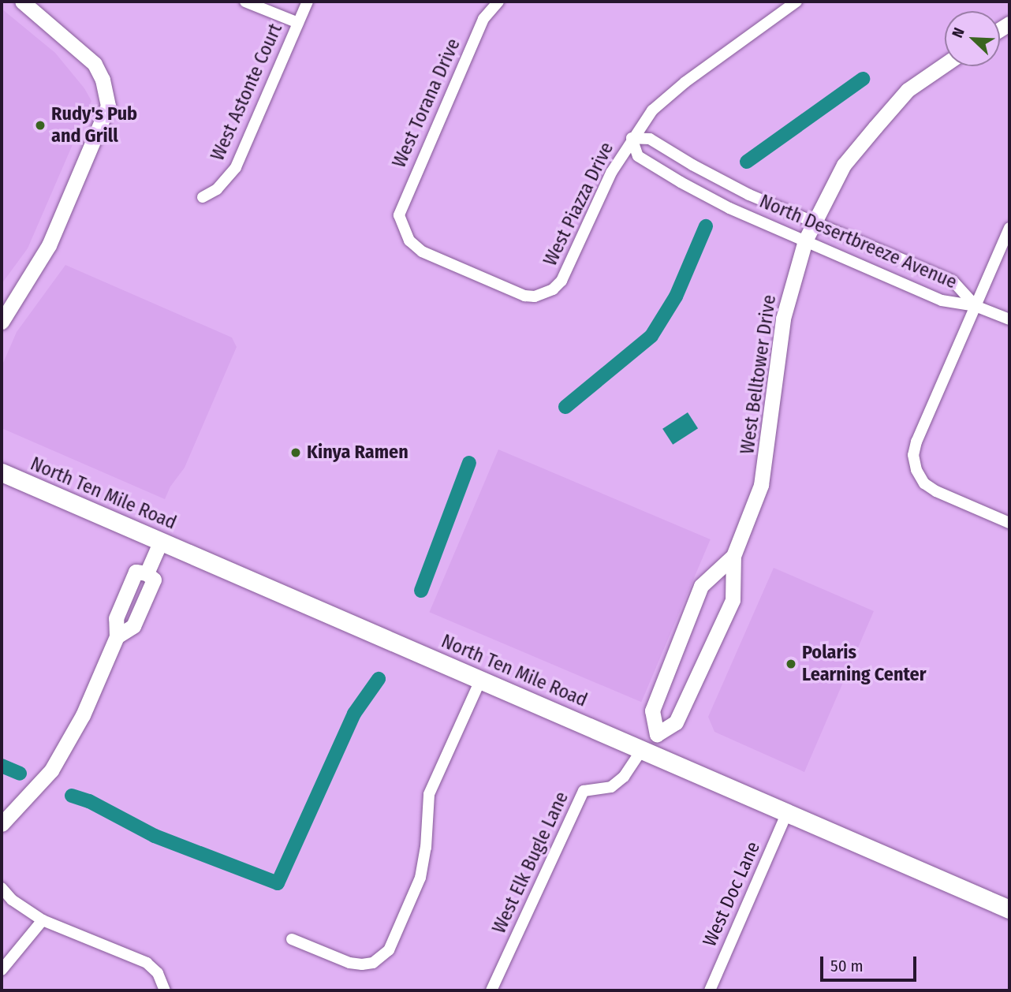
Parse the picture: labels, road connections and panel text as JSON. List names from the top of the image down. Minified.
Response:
{"streets":{"main road":["North Ten Mile Road"],"street":["West Astonte Court","West Torana Drive","West Piazza Drive","North Desertbreeze Avenue","West Belltower Drive","West Elk Bugle Lane","West Doc Lane"]},"crossings":[["West Torana Drive","West Piazza Drive"],["West Piazza Drive","North Desertbreeze Avenue"],["North Desertbreeze Avenue","West Belltower Drive"],["West Belltower Drive","North Ten Mile Road"],["West Belltower Drive","West Elk Bugle Lane"],["North Ten Mile Road","West Elk Bugle Lane"],["North Ten Mile Road","West Doc Lane"]],"places":["Rudy's Pub and Grill","Kinya Ramen","Polaris Learning Center"],"scale_bar":"50 m","north":"top left"}
